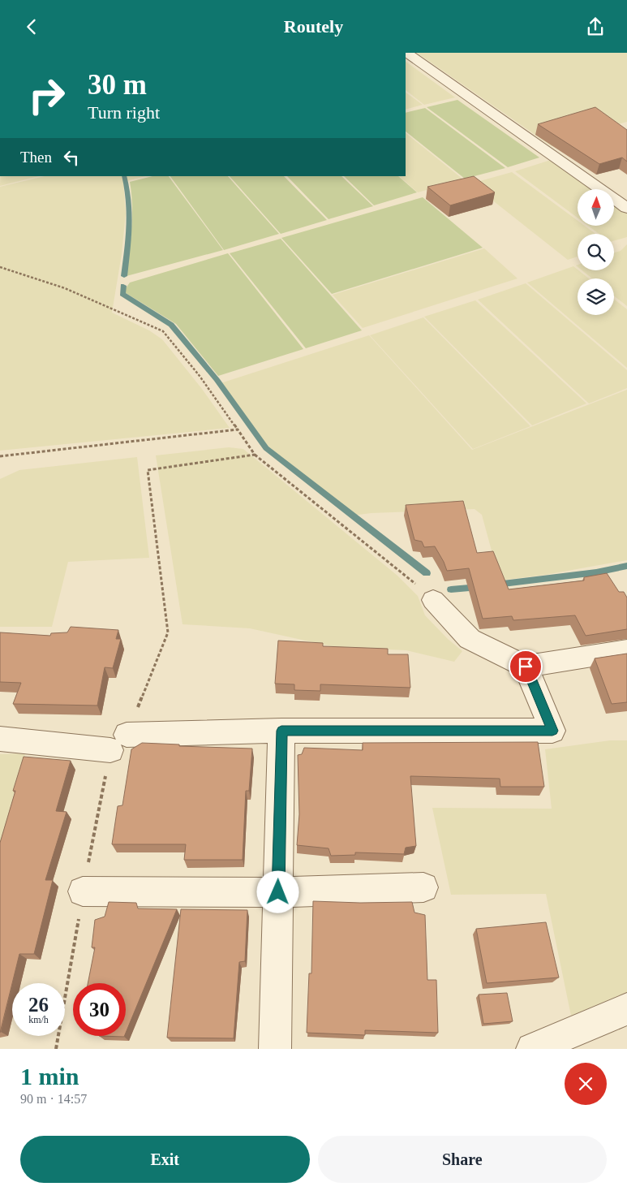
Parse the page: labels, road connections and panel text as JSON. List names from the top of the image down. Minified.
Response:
{"north":"top","page":{"header":"Routely","turn":["30 m","Turn right"],"then":"Then","speed":"26 km/h","limit":"30","heading":["1 min","90 m · 14:57"],"buttons":["Exit","Share"]}}
